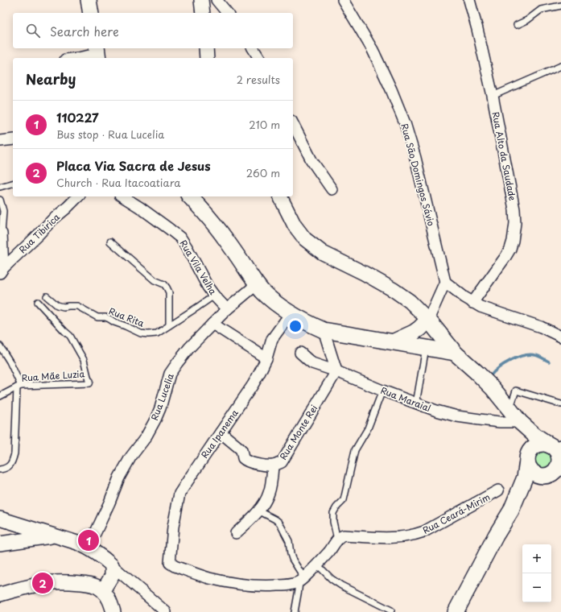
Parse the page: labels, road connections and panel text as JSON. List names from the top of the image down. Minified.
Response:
{"streets":{"street":["Rua Alto da Saudade","Rua São Domingos Sávio","Rua Tibirica","Rua Vila Velha","Rua Lucelia","Rua Maraial","Rua Monte Rei","Rua Ipanema","Rua Ceará-Mirim"],"lane":["Rua Rita","Rua Mãe Luzia"]},"crossings":[["Rua Vila Velha","Rua Rita"],["Rua Vila Velha","Rua Lucelia"],["Rua Maraial","Rua Monte Rei"],["Rua Monte Rei","Rua Ipanema"]],"page":{"search":"Search here","heading":["Nearby","2 results"],"list":[{"mark":"1","name":"110227","note":"Bus stop · Rua Lucelia","value":"210 m"},{"mark":"2","name":"Placa Via Sacra de Jesus","note":"Church · Rua Itacoatiara","value":"260 m"}],"pins":["1","2"],"map_buttons":["+","−"]}}
